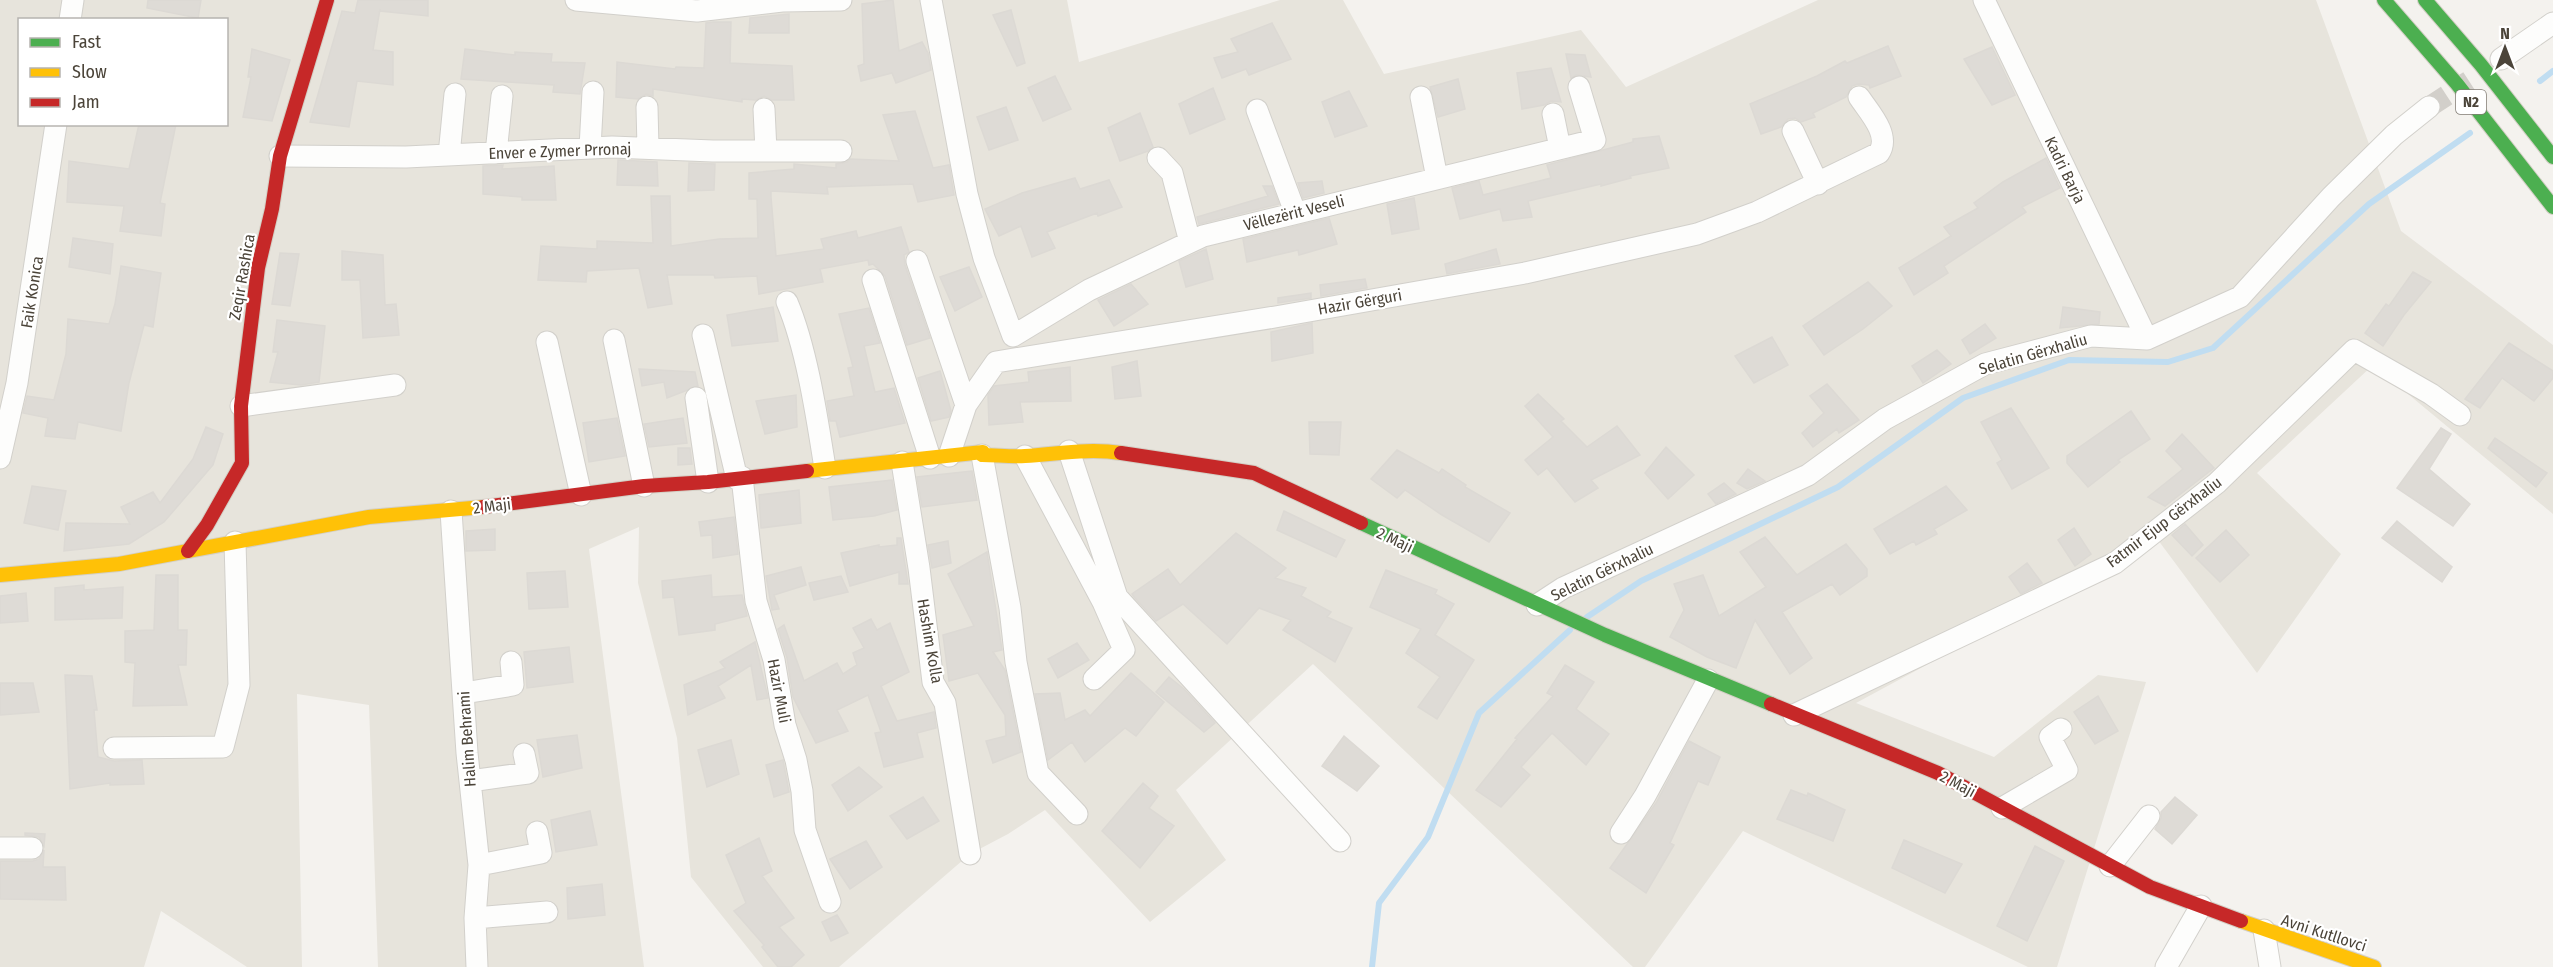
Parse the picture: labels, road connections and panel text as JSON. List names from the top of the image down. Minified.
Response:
{"streets":{"main road":["N2","Zeqir Rashica","2 Maji","Avni Kutllovci"],"street":["Enver e Zymer Prronaj","Kadri Barja","Vëllezërit Veseli","Faik Konica","Hazir Gërguri","Selatin Gërxhaliu","Fatmir Ejup Gërxhaliu","Hashim Kolla","Hazir Muli","Halim Behrami"]},"crossings":[["Enver e Zymer Prronaj","Zeqir Rashica"],["Kadri Barja","Selatin Gërxhaliu"],["Vëllezërit Veseli","Hazir Gërguri"],["Zeqir Rashica","2 Maji"],["Selatin Gërxhaliu","2 Maji"],["2 Maji","Fatmir Ejup Gërxhaliu"],["2 Maji","Hashim Kolla"],["2 Maji","Hazir Muli"],["2 Maji","Halim Behrami"],["2 Maji","Avni Kutllovci"]],"legend":["Fast","Slow","Jam"],"north":"top"}
